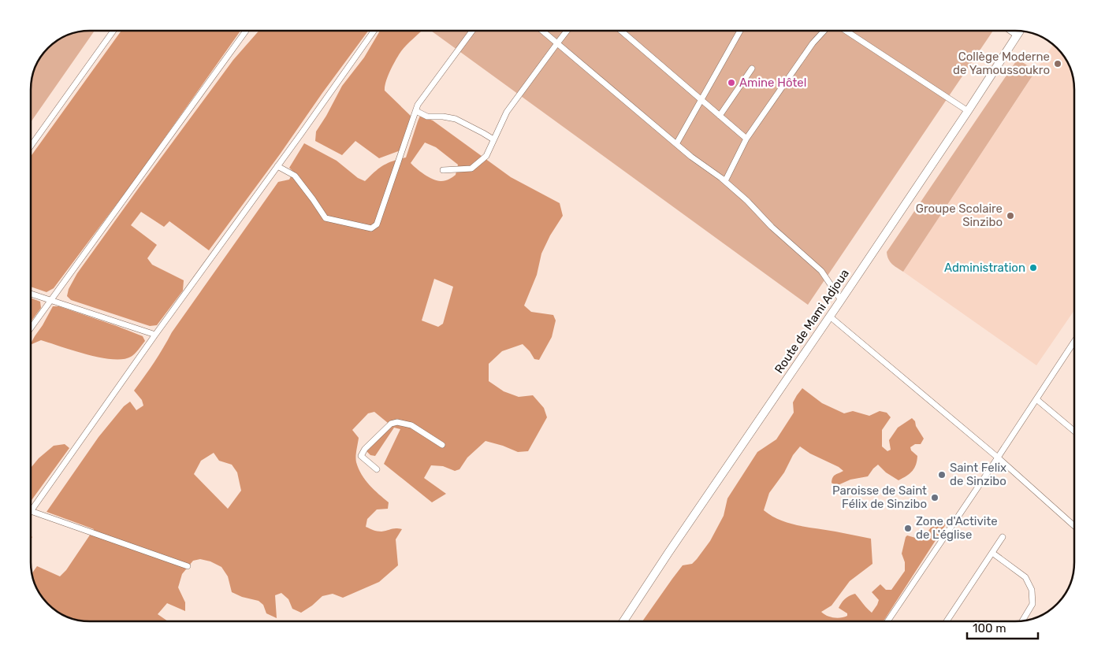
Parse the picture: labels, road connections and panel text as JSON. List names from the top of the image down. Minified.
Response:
{"streets":{"street":["Route de Mami Adjoua"]},"places":["Collège Moderne de Yamoussoukro","Amine Hôtel","Groupe Scolaire Sinzibo","Administration","Saint Felix de Sinzibo","Paroisse de Saint Félix de Sinzibo","Zone d'Activite de L'église"],"scale_bar":"100 m"}
